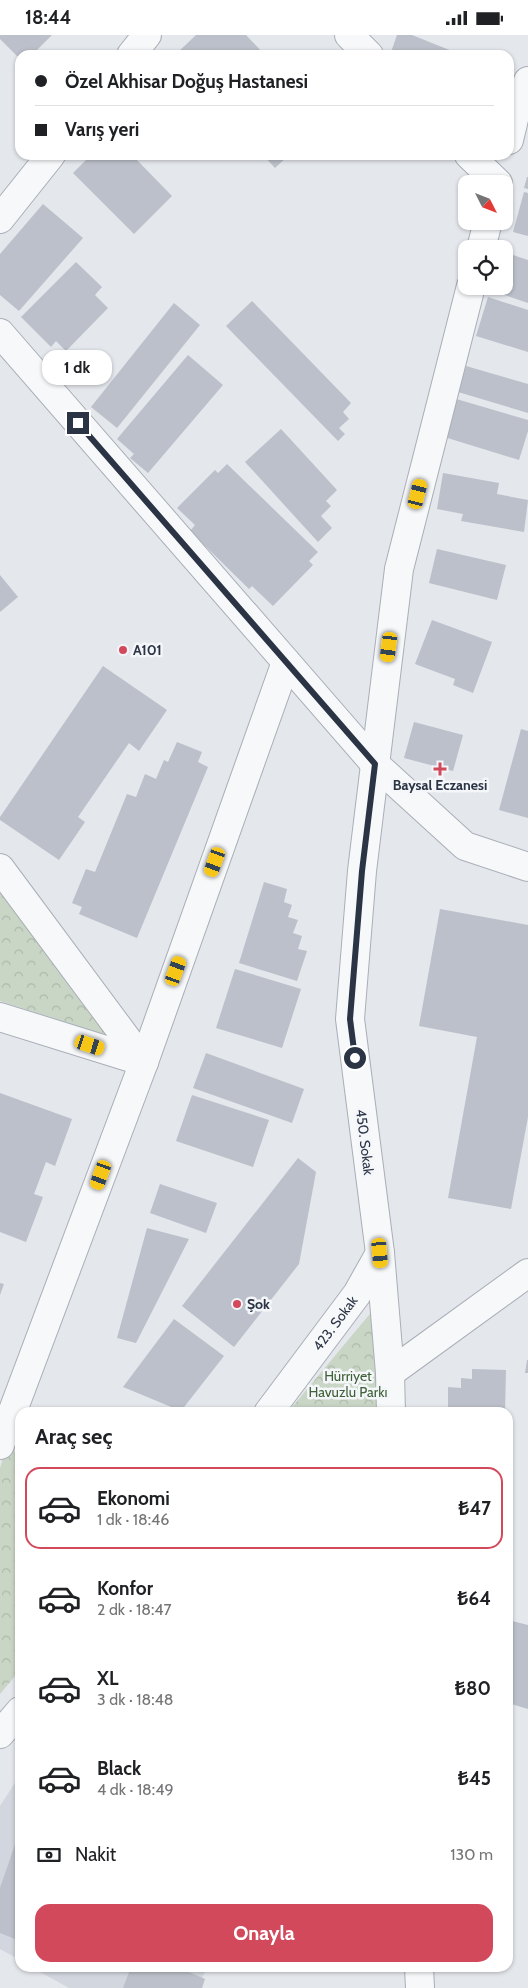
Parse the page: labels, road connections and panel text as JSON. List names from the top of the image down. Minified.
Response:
{"streets":{"street":["450. Sokak","423. Sokak"]},"crossings":[["450. Sokak","423. Sokak"]],"parks":["Hürriyet Havuzlu Parkı"],"places":{"other":["A101","Şok"],"health":["Baysal Eczanesi"]},"north":"bottom right","page":{"status":"18:44","banner":["Özel Akhisar Doğuş Hastanesi","Varış yeri"],"bubble":"1 dk","heading":"Araç seç","list":[{"name":"Ekonomi","note":"1 dk · 18:46","value":"₺47"},{"name":"Konfor","note":"2 dk · 18:47","value":"₺64"},{"name":"XL","note":"3 dk · 18:48","value":"₺80"},{"name":"Black","note":"4 dk · 18:49","value":"₺45"}],"pay":["Nakit","130 m"],"buttons":"Onayla"}}
